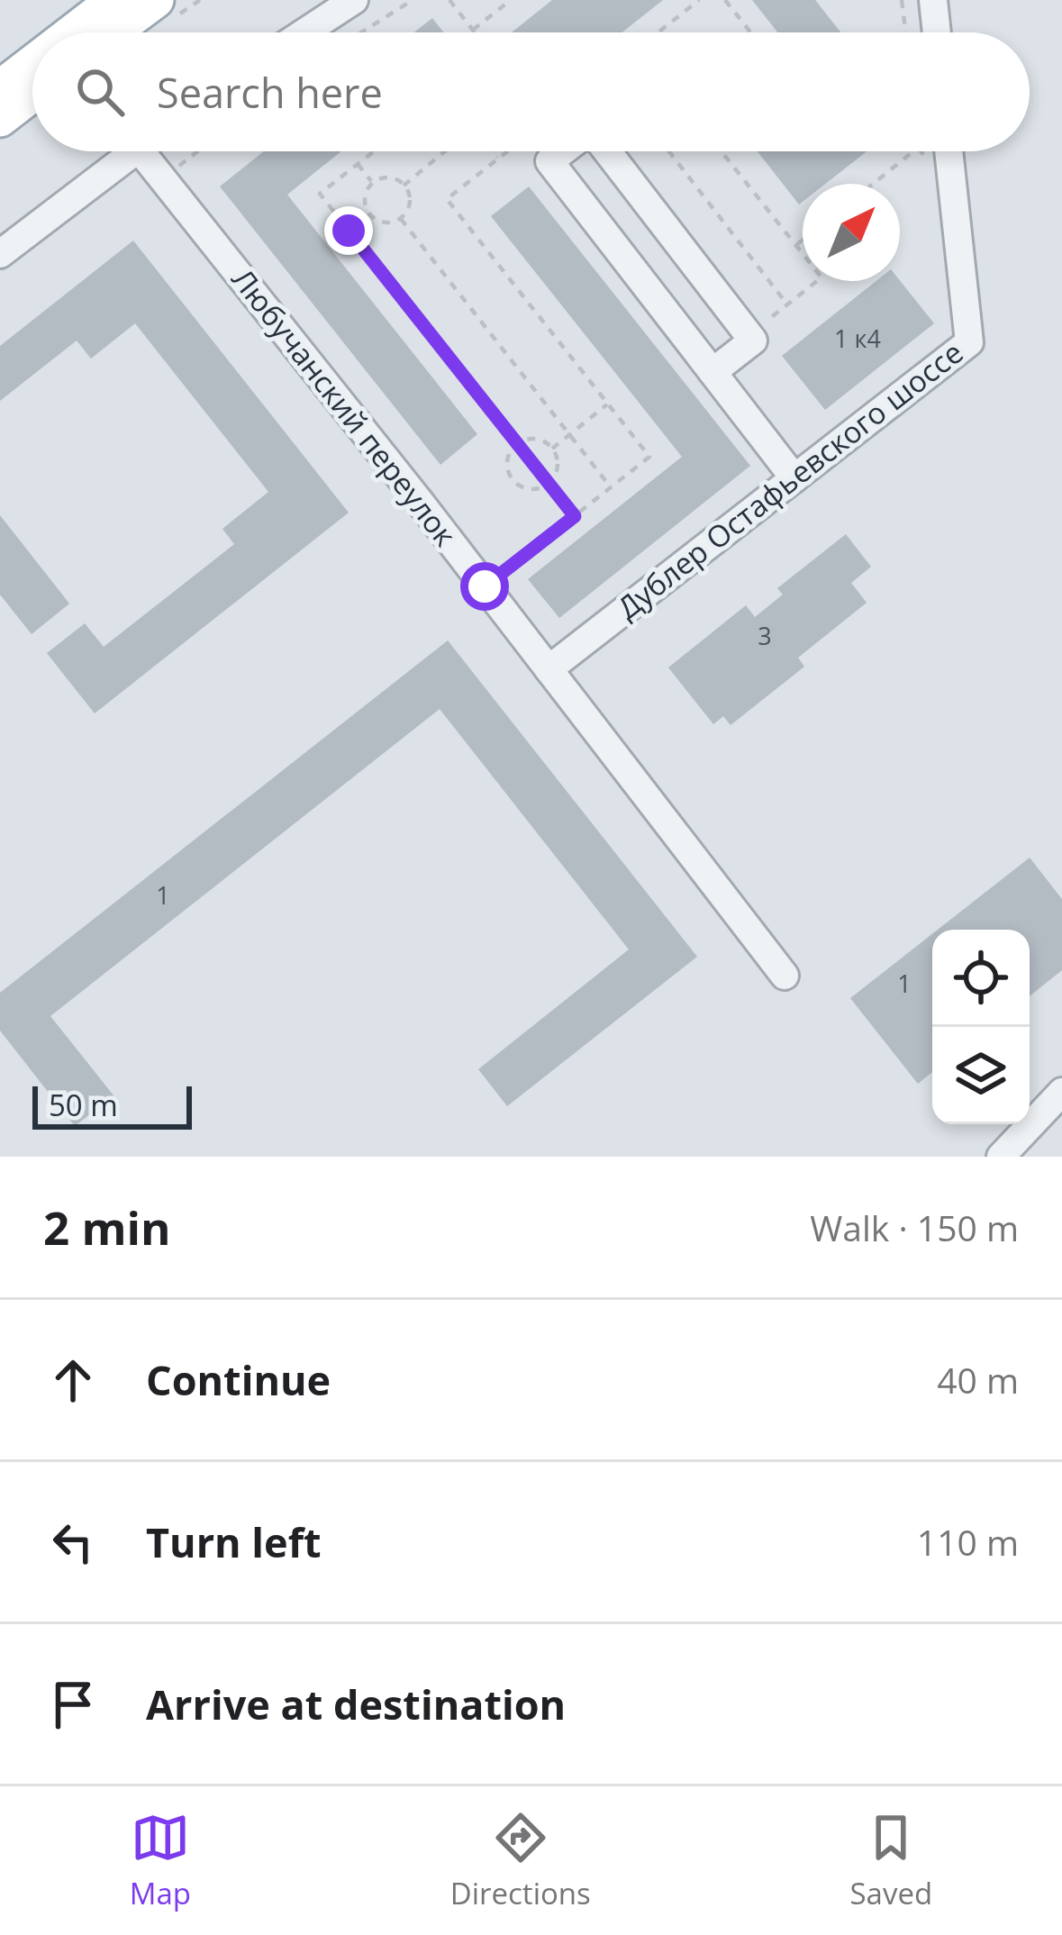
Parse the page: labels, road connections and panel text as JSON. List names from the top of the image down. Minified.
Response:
{"streets":{"street":["Любучанский переулок","Дублер Остафьевского шоссе"]},"crossings":[["Любучанский переулок","Дублер Остафьевского шоссе"]],"house_numbers":["1 к4","3","1","1"],"scale_bar":"50 m","north":"top right","page":{"search":"Search here","scale":"50 m","heading":["2 min","Walk · 150 m"],"list":[["Continue","40 m"],["Turn left","110 m"],"Arrive at destination"],"nav":["Map","Directions","Saved"]}}
